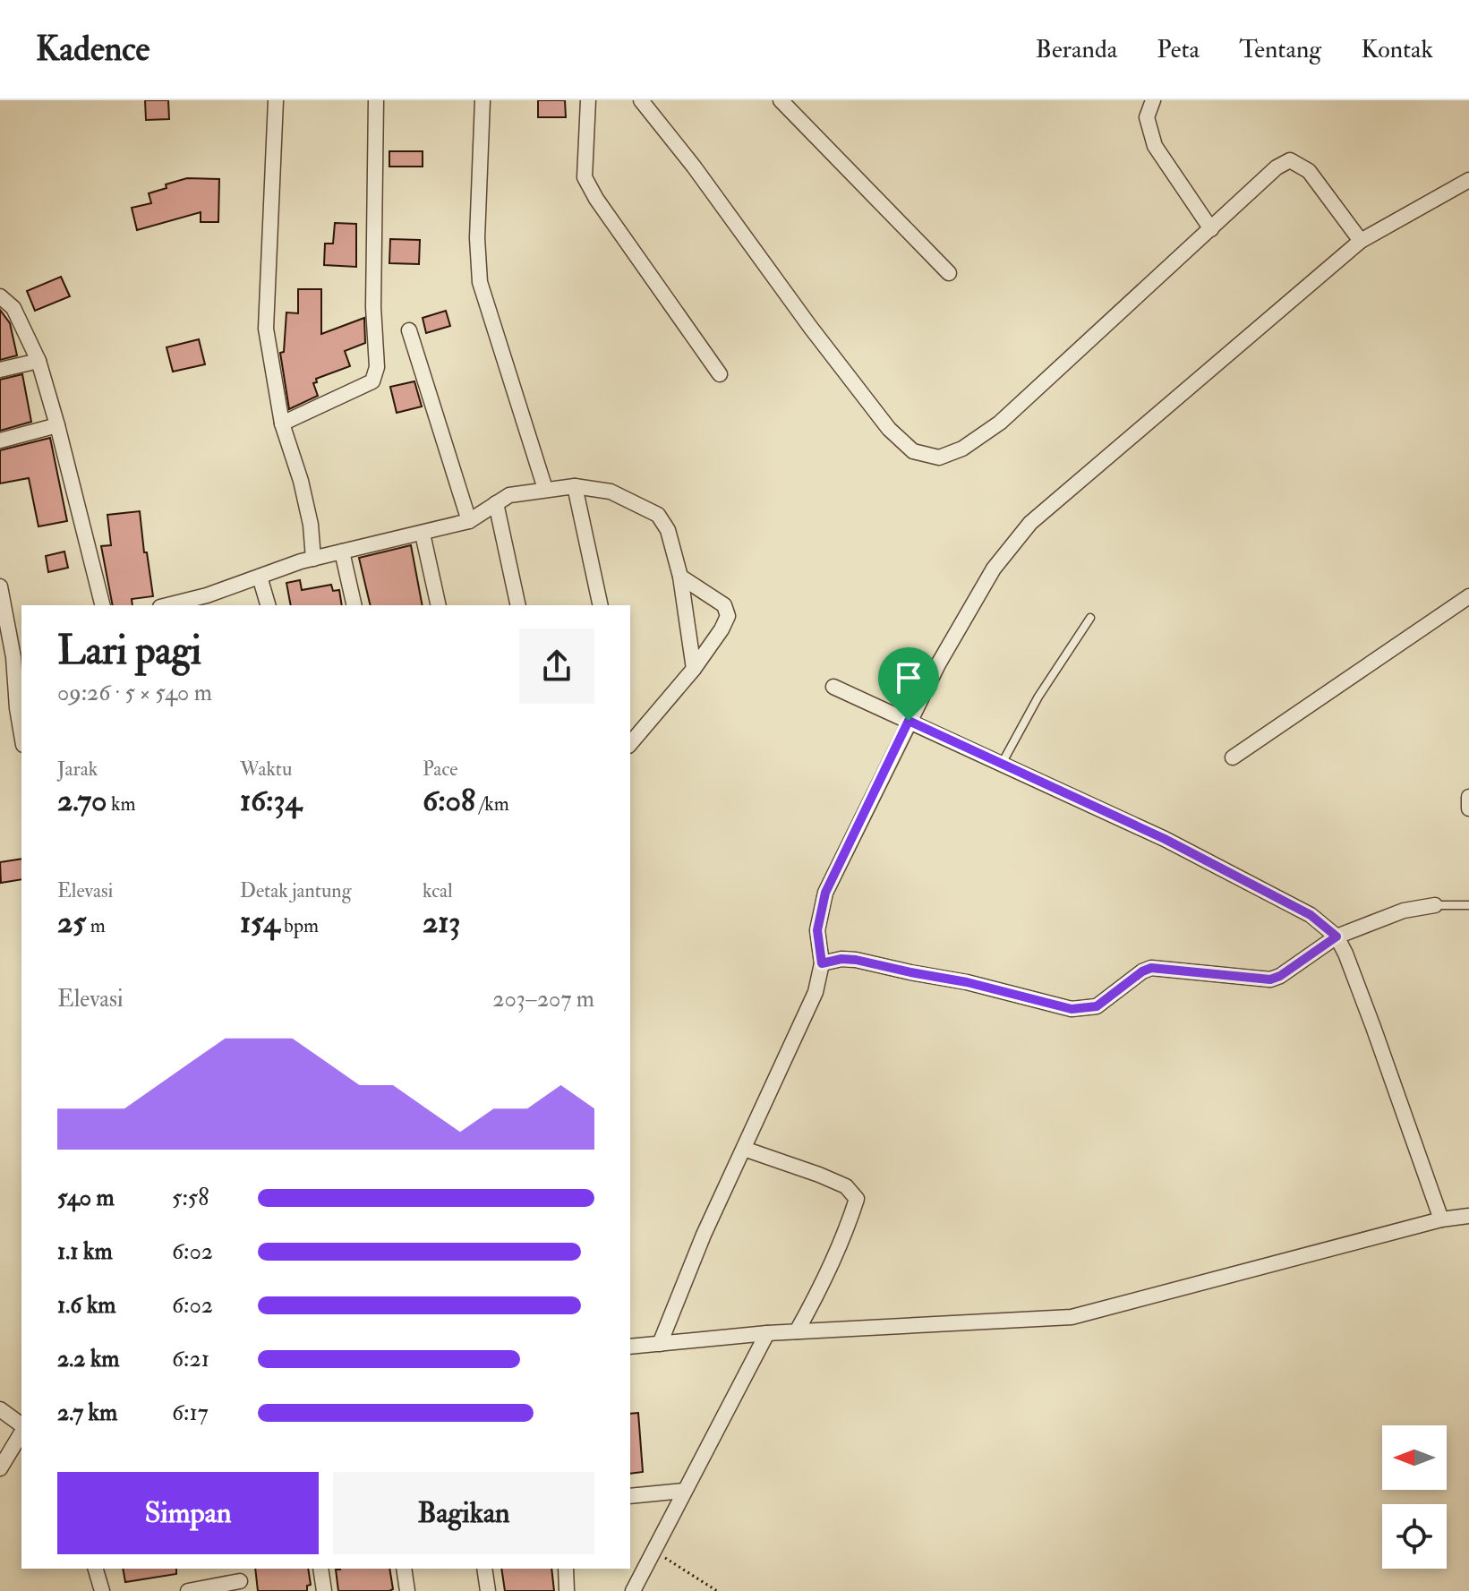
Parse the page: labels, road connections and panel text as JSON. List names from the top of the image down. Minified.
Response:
{"north":"left","page":{"header":"Kadence","nav":["Beranda","Peta","Tentang","Kontak"],"heading":["Lari pagi","09:26 · 5 × 540 m"],"stats":[["Jarak","2.70 km"],["Waktu","16:34"],["Pace","6:08 /km"],["Elevasi","25 m"],["Detak jantung","154 bpm"],["kcal","213"]],"chart":["Elevasi","203–207 m"],"list":[{"name":"540 m","note":"5:58"},{"name":"1.1 km","note":"6:02"},{"name":"1.6 km","note":"6:02"},{"name":"2.2 km","note":"6:21"},{"name":"2.7 km","note":"6:17"}],"buttons":["Simpan","Bagikan"]}}
